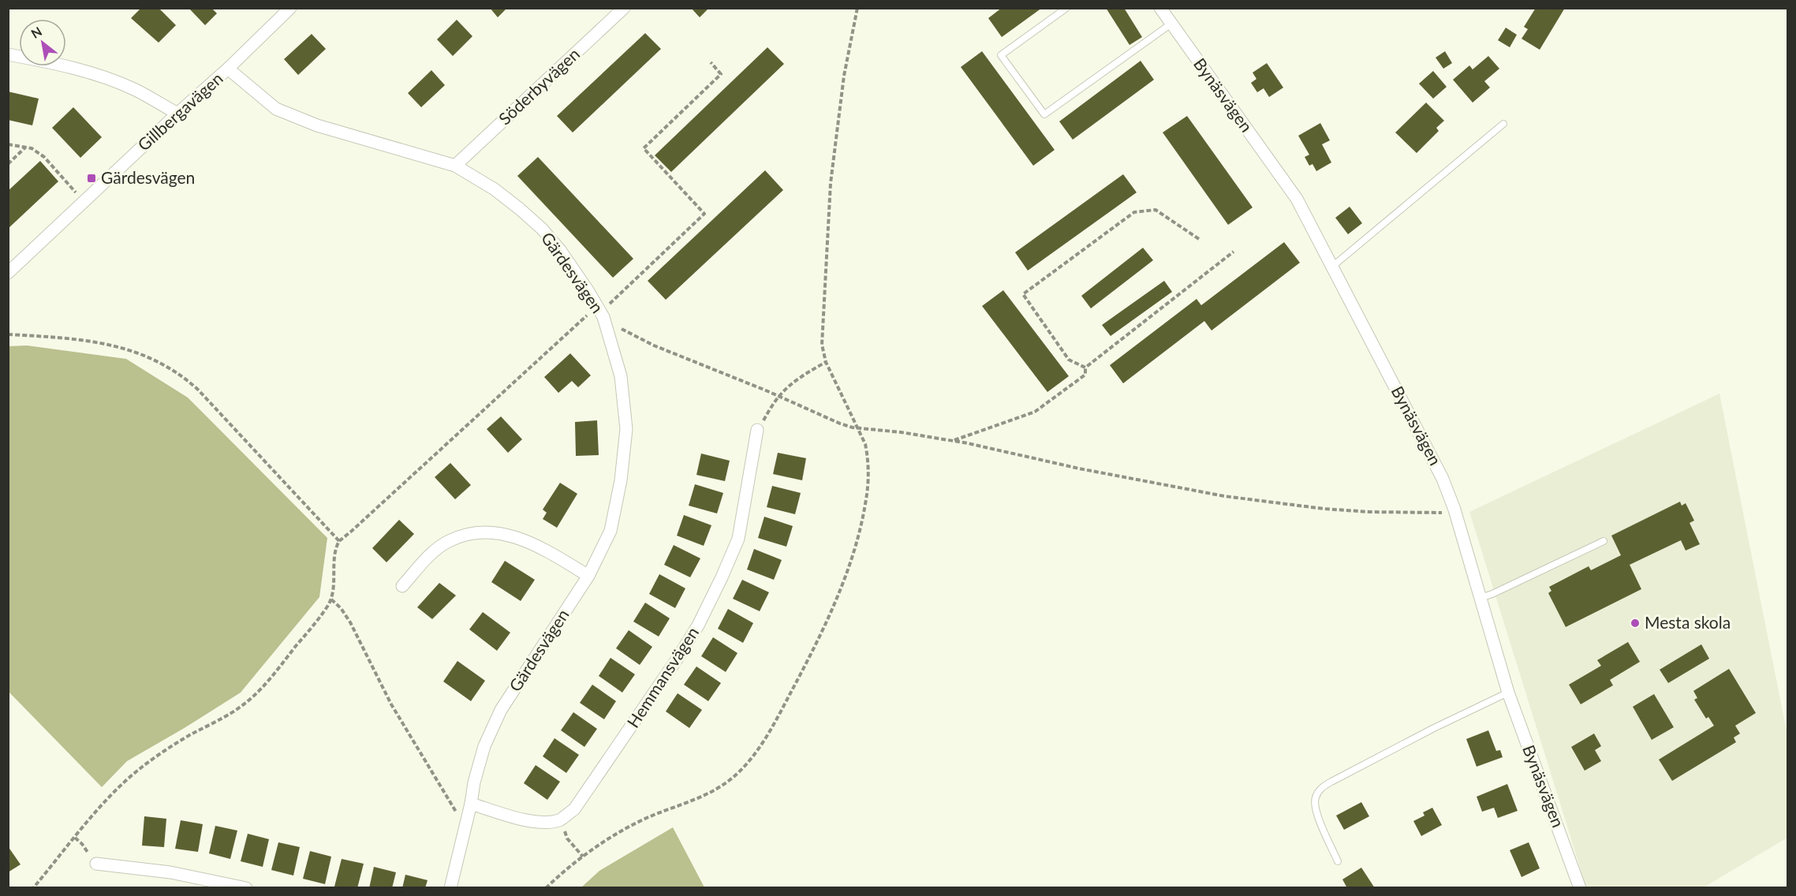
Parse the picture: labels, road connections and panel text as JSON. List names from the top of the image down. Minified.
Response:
{"streets":{"street":["Söderbyvägen","Bynäsvägen","Gillbergavägen","Gärdesvägen","Hemmansvägen"]},"crossings":[["Söderbyvägen","Gärdesvägen"],["Gillbergavägen","Gärdesvägen"]],"places":{"transit":["Gärdesvägen"],"other":["Mesta skola"]},"north":"top left"}
